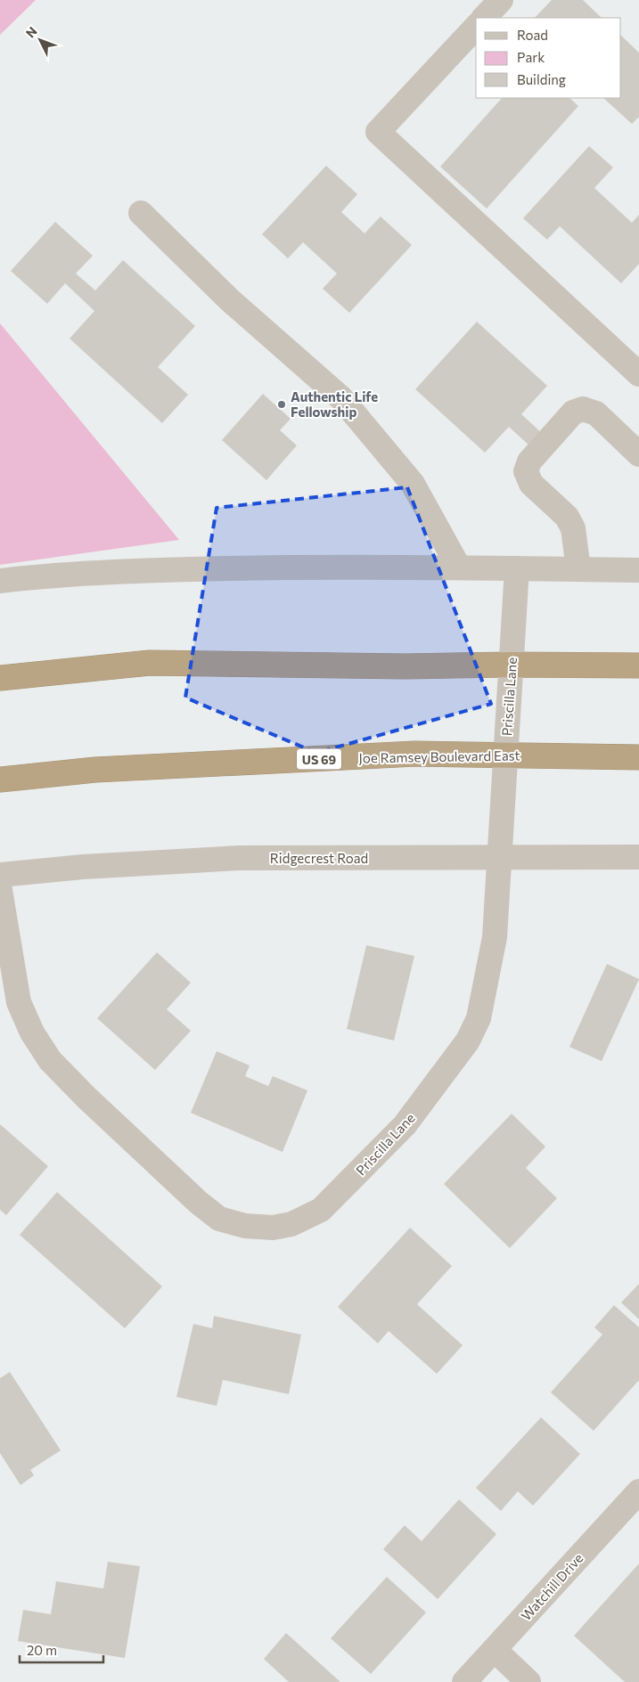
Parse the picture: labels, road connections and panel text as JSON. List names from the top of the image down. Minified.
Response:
{"streets":{"highway":["Joe Ramsey Boulevard East","US 69"],"street":["Priscilla Lane","Ridgecrest Road","Watchill Drive"]},"crossings":[["Priscilla Lane","Joe Ramsey Boulevard East"],["Priscilla Lane","Ridgecrest Road"]],"places":["Authentic Life Fellowship"],"legend":["Road","Park","Building"],"scale_bar":"20 m","north":"top left"}
